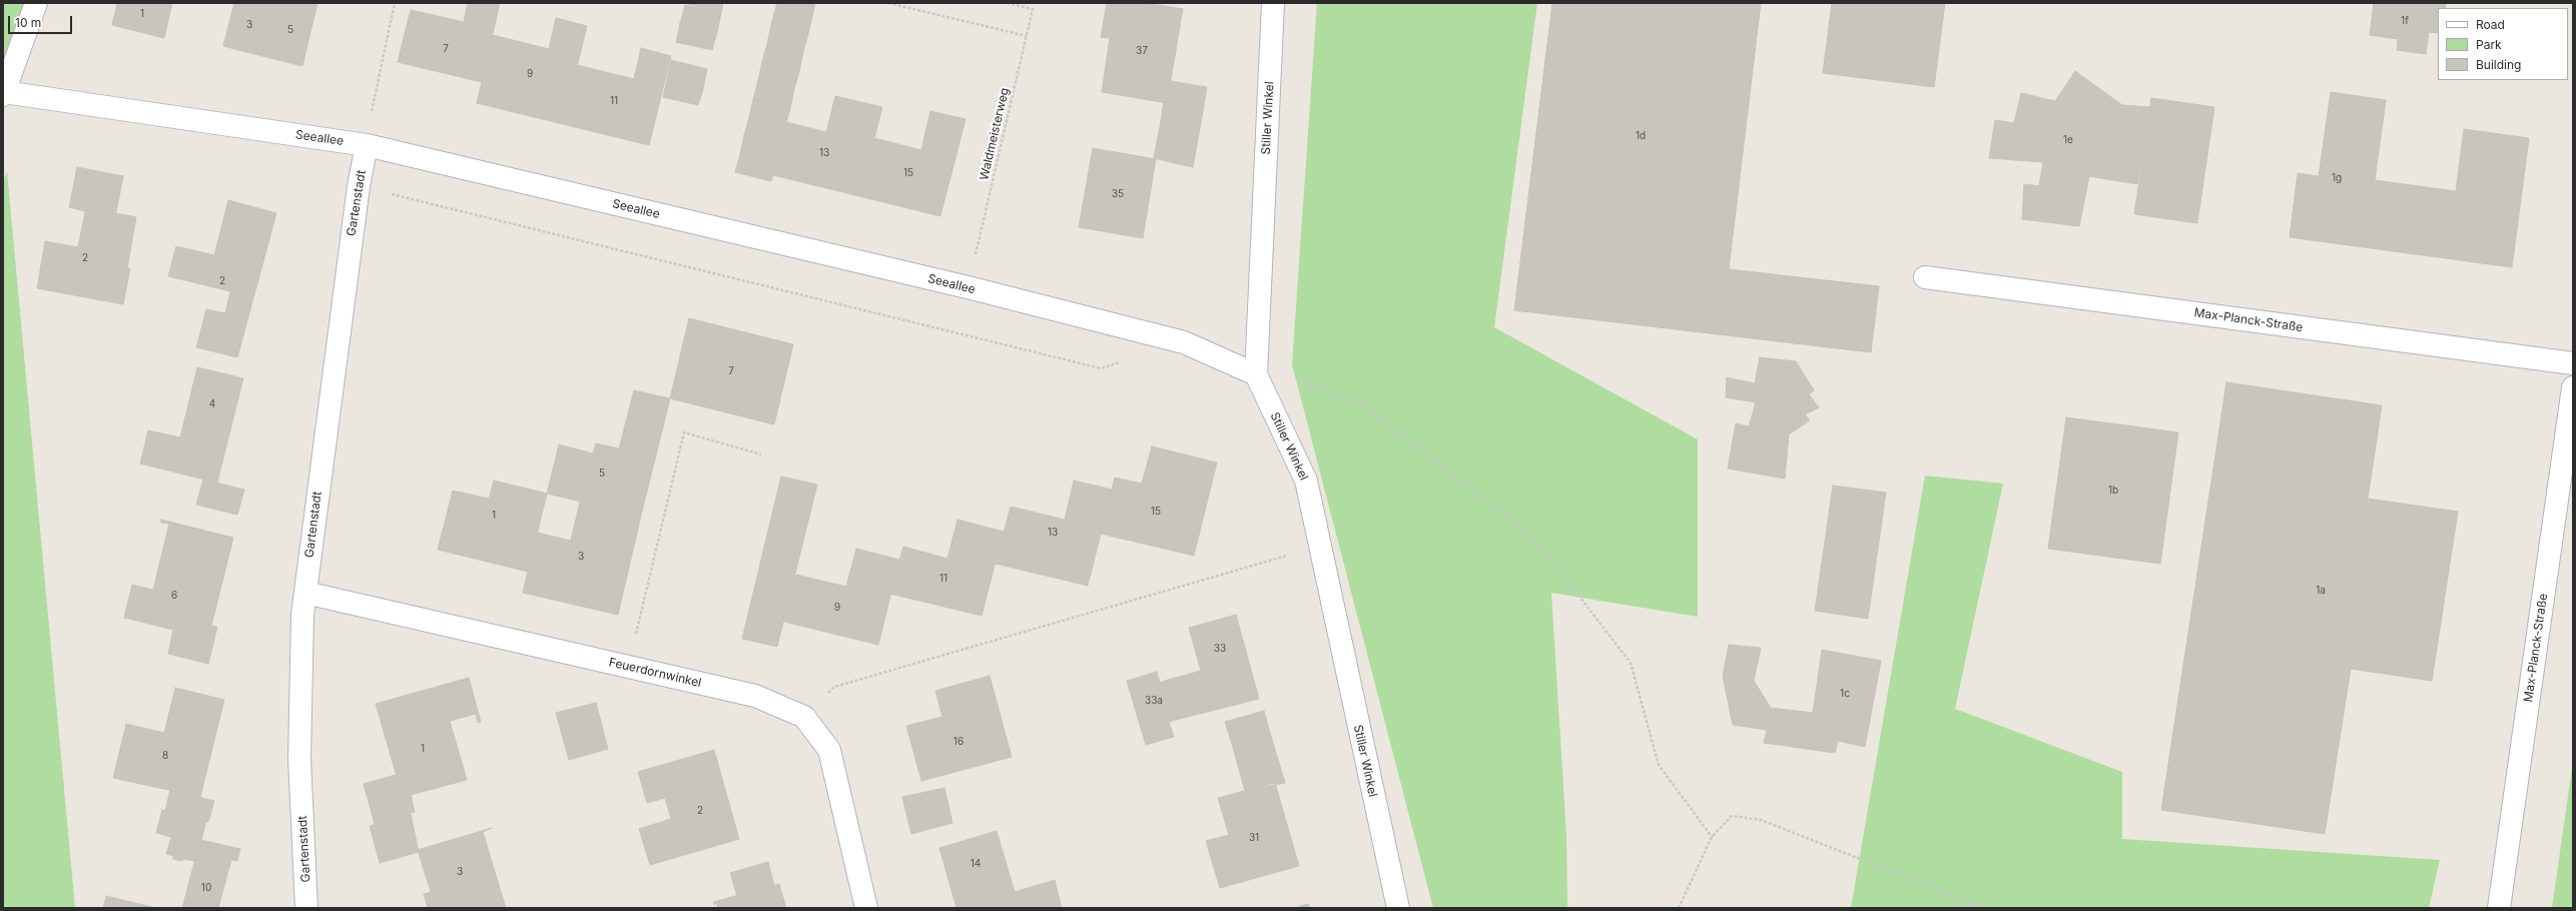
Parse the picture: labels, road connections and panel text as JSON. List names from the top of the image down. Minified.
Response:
{"streets":{"street":["Stiller Winkel","Seeallee","Gartenstadt","Max-Planck-Straße","Feuerdornwinkel"],"path":["Waldmeisterweg"]},"crossings":[["Stiller Winkel","Seeallee"],["Waldmeisterweg","Seeallee"],["Seeallee","Gartenstadt"],["Gartenstadt","Feuerdornwinkel"]],"house_numbers":["1","1f","3","5","7","37","9","11","1d","1e","13","15","1g","35","2","2","7","4","5","1b","15","1","13","3","11","1a","6","9","33","1c","33a","16","1","8","2","31","14","3","10"],"legend":["Road","Park","Building"],"scale_bar":"10 m"}
